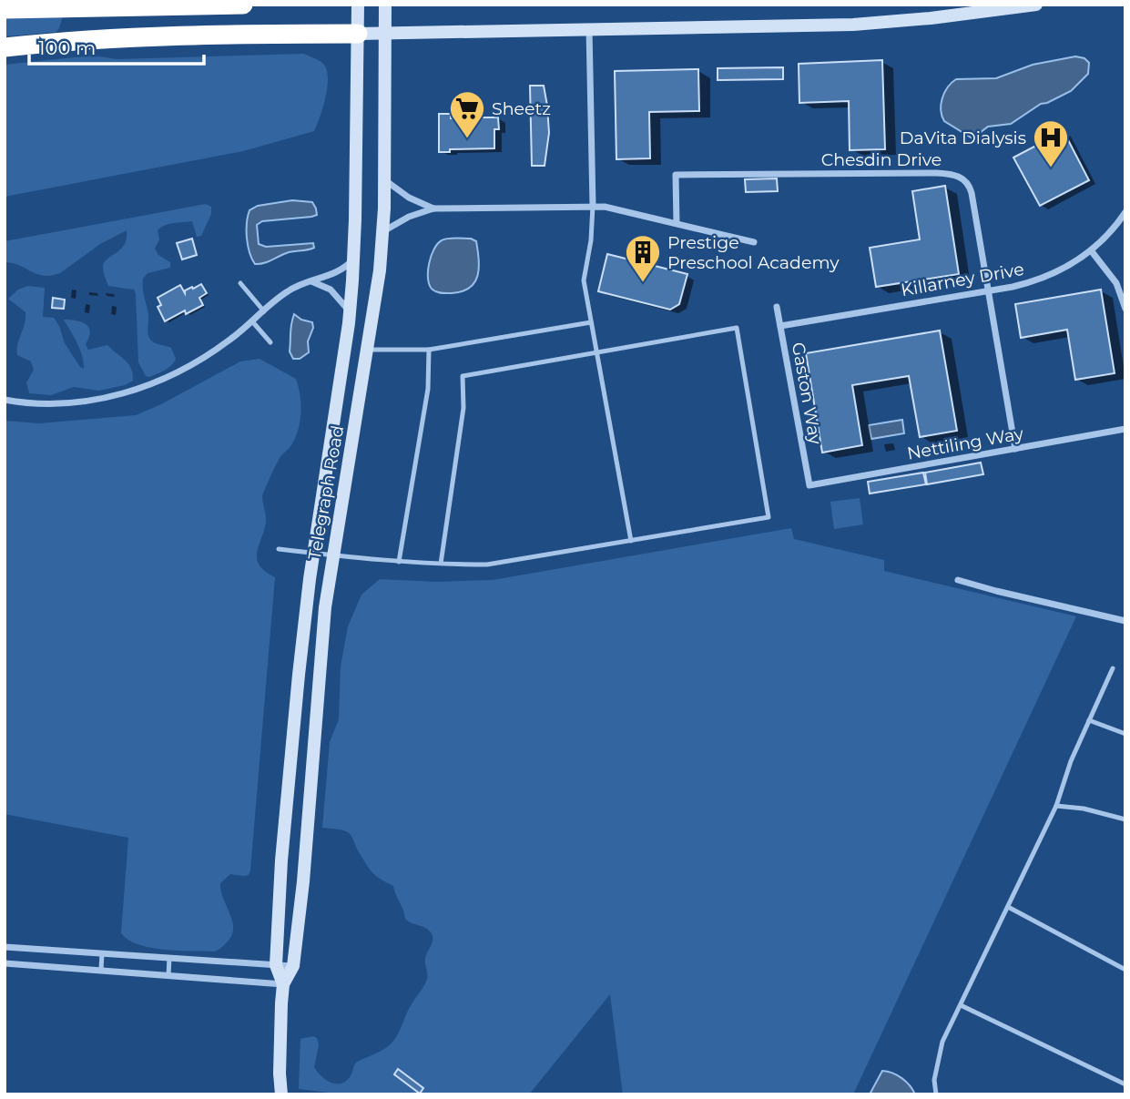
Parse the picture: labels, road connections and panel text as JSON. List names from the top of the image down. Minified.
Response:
{"streets":{"main road":["Telegraph Road"],"street":["Chesdin Drive","Killarney Drive","Gaston Way","Nettiling Way"]},"crossings":[["Chesdin Drive","Killarney Drive"],["Chesdin Drive","Nettiling Way"],["Killarney Drive","Gaston Way"],["Gaston Way","Nettiling Way"]],"places":{"supermarket":["Sheetz"],"hospital":["DaVita Dialysis"],"building":["Prestige Preschool Academy"]},"scale_bar":"100 m"}
